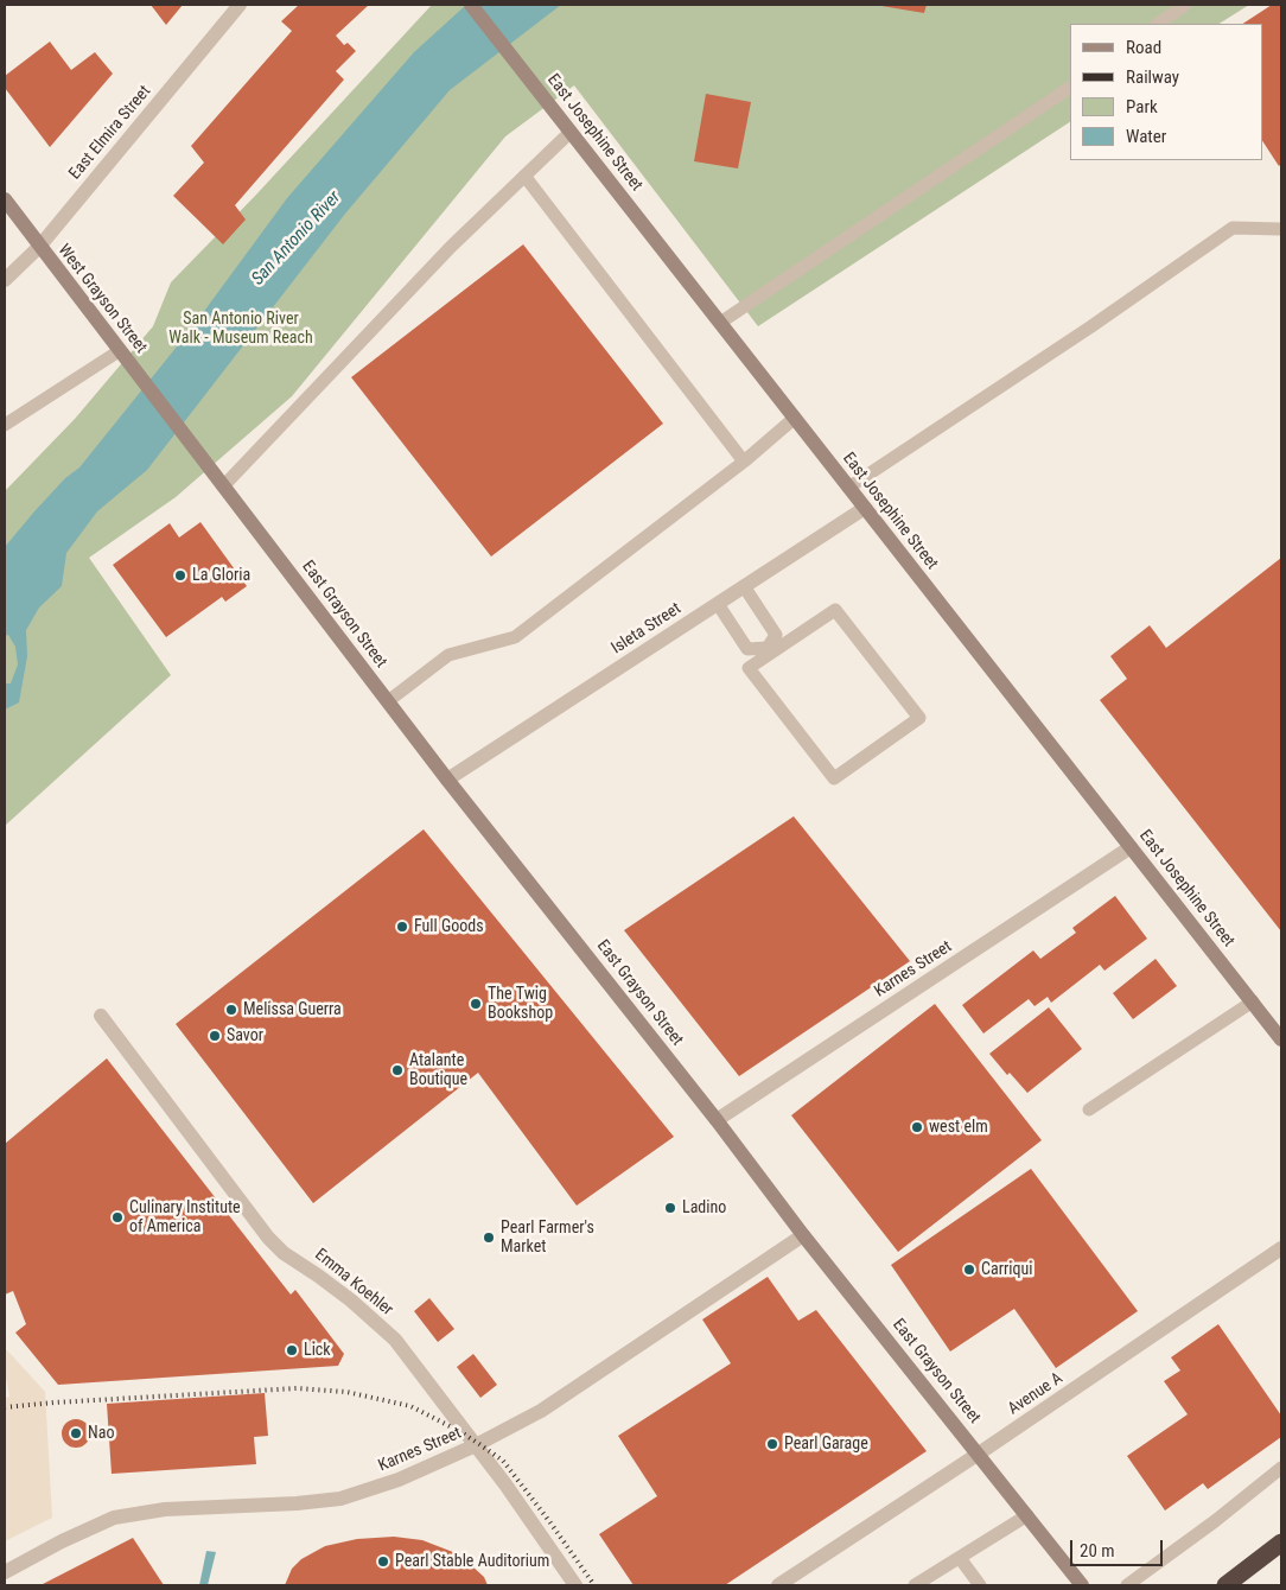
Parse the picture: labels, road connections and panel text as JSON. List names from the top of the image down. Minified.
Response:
{"streets":{"street":["East Elmira Street","East Josephine Street","West Grayson Street","East Grayson Street","Isleta Street","Karnes Street","Emma Koehler","Avenue A"]},"crossings":[["East Elmira Street","West Grayson Street"],["East Josephine Street","Isleta Street"],["East Josephine Street","Karnes Street"],["West Grayson Street","East Grayson Street"],["East Grayson Street","Isleta Street"],["East Grayson Street","Karnes Street"],["East Grayson Street","Avenue A"],["Karnes Street","Emma Koehler"]],"water":["San Antonio River"],"parks":["San Antonio River Walk - Museum Reach"],"places":["La Gloria","Full Goods","The Twig Bookshop","Melissa Guerra","Savor","Atalante Boutique","west elm","Ladino","Culinary Institute of America","Pearl Farmer's Market","Carriqui","Lick","Nao","Pearl Garage","Pearl Stable Auditorium"],"legend":["Road","Railway","Park","Water"],"scale_bar":"20 m"}
